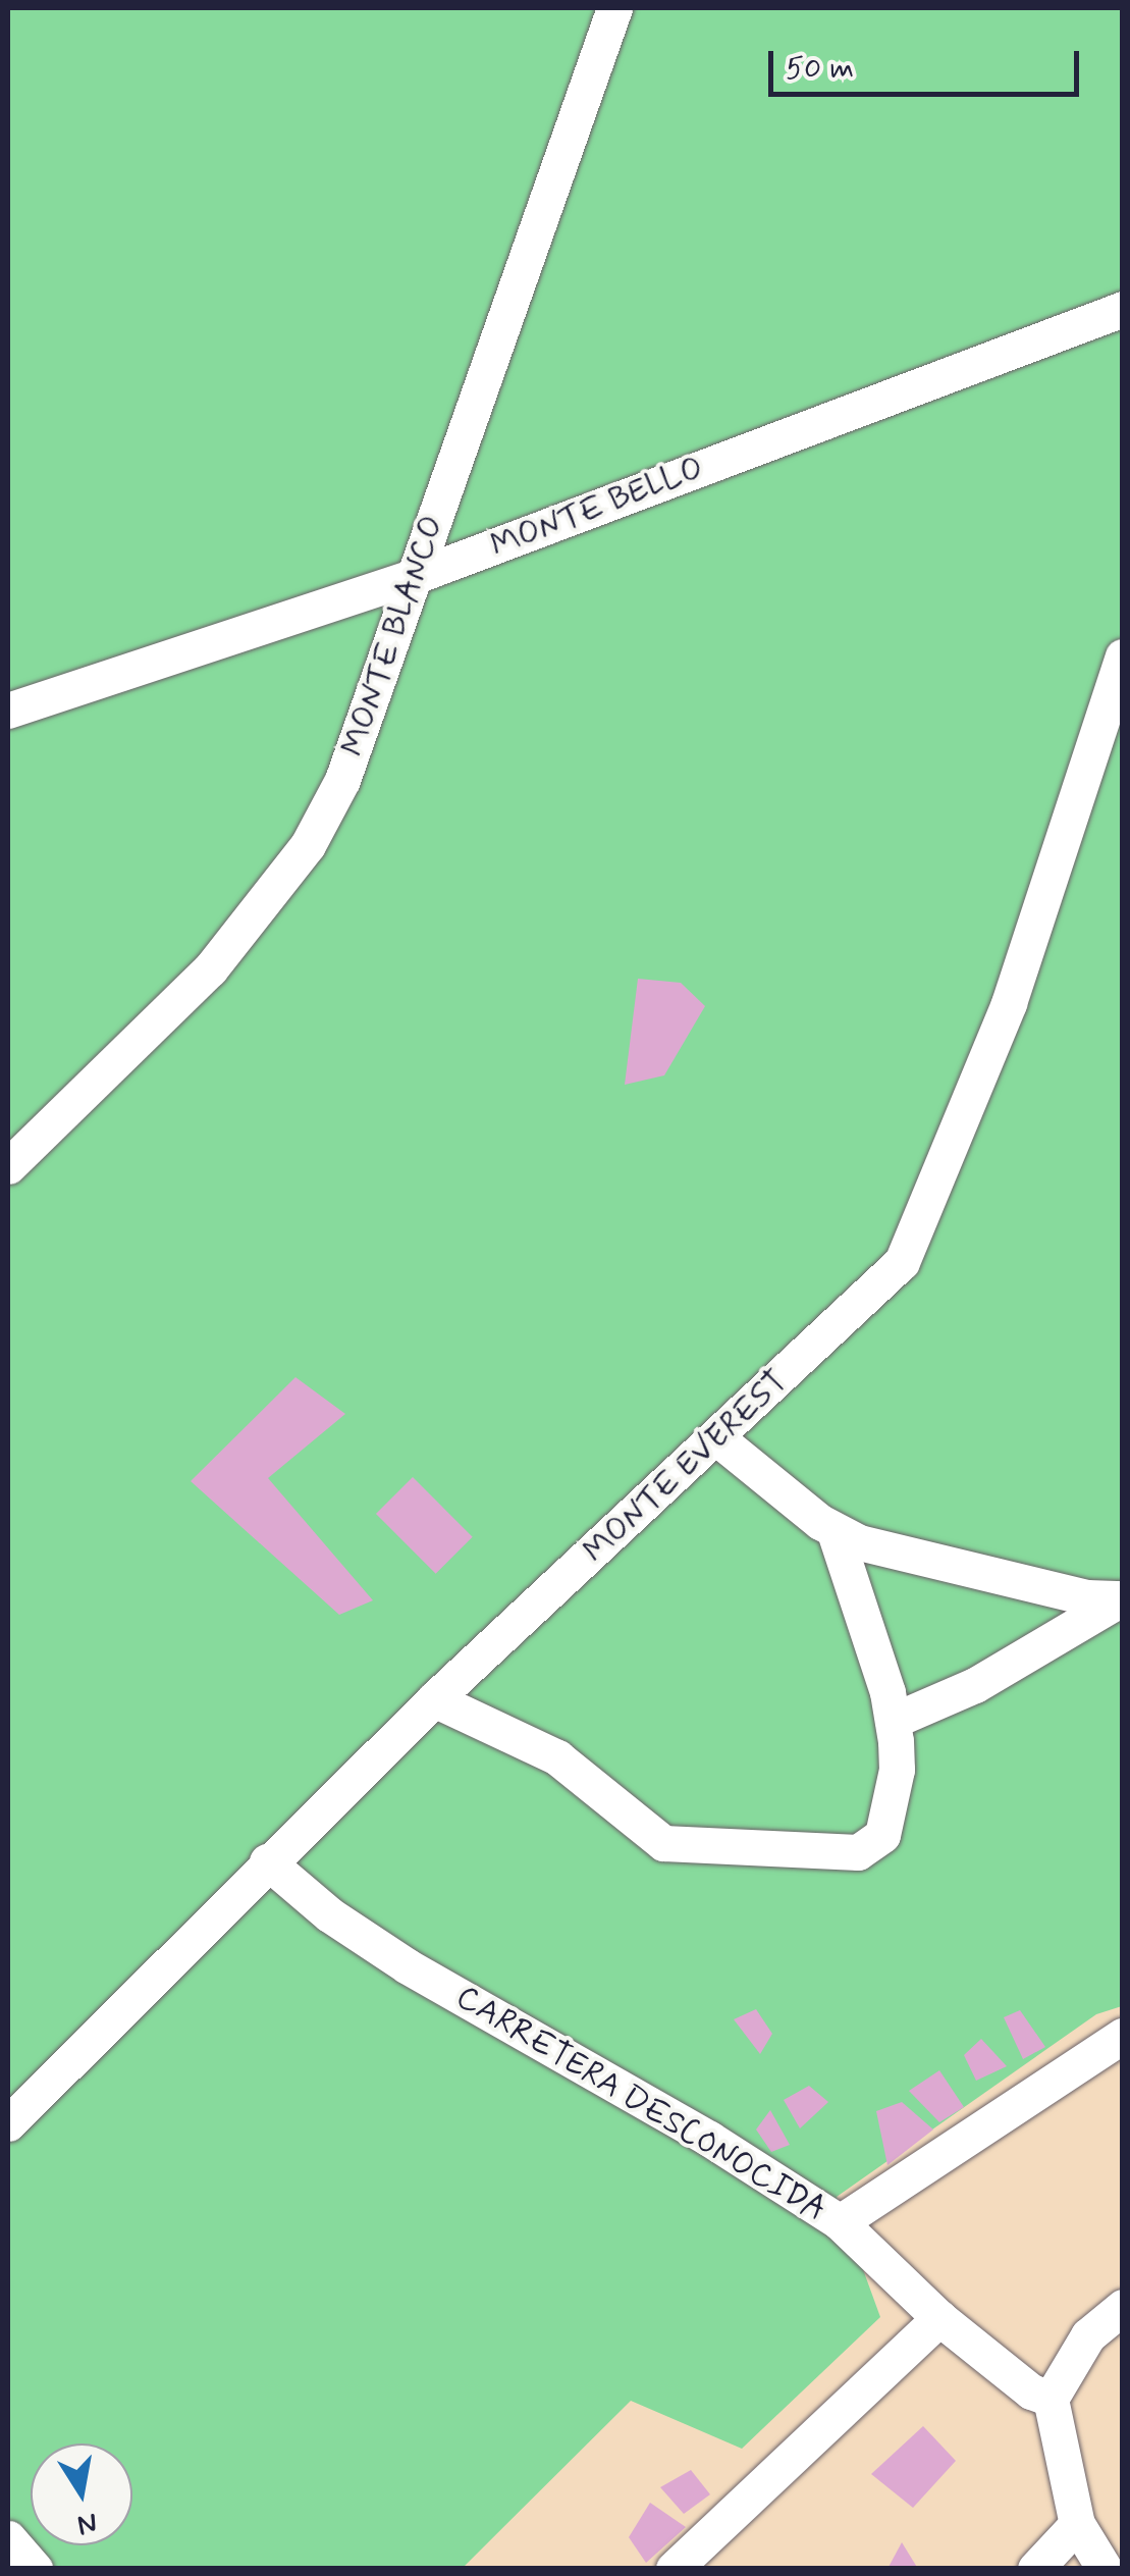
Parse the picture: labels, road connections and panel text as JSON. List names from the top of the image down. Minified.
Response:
{"streets":{"street":["MONTE BELLO","MONTE BLANCO","MONTE EVEREST","CARRETERA DESCONOCIDA"]},"crossings":[["MONTE BELLO","MONTE BLANCO"],["MONTE EVEREST","CARRETERA DESCONOCIDA"]],"scale_bar":"50 m","north":"bottom"}
